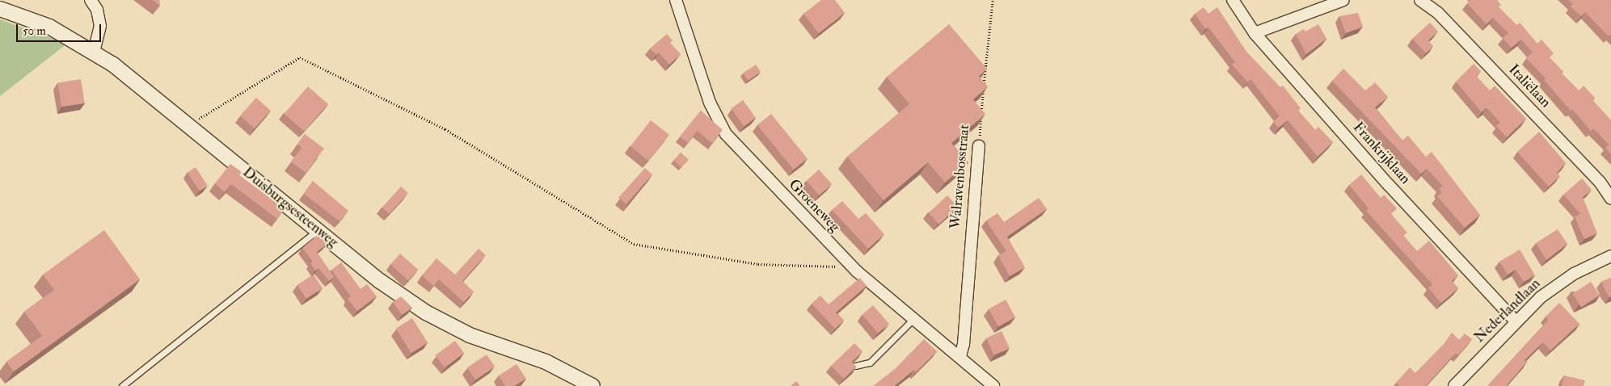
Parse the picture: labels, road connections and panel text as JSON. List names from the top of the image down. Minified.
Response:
{"streets":{"street":["Italiëlaan","Frankrijklaan","Walravenbosstraat","Groeneweg","Duisburgsesteenweg","Nederlandlaan"]},"crossings":[["Frankrijklaan","Nederlandlaan"],["Walravenbosstraat","Groeneweg"]],"scale_bar":"50 m"}
